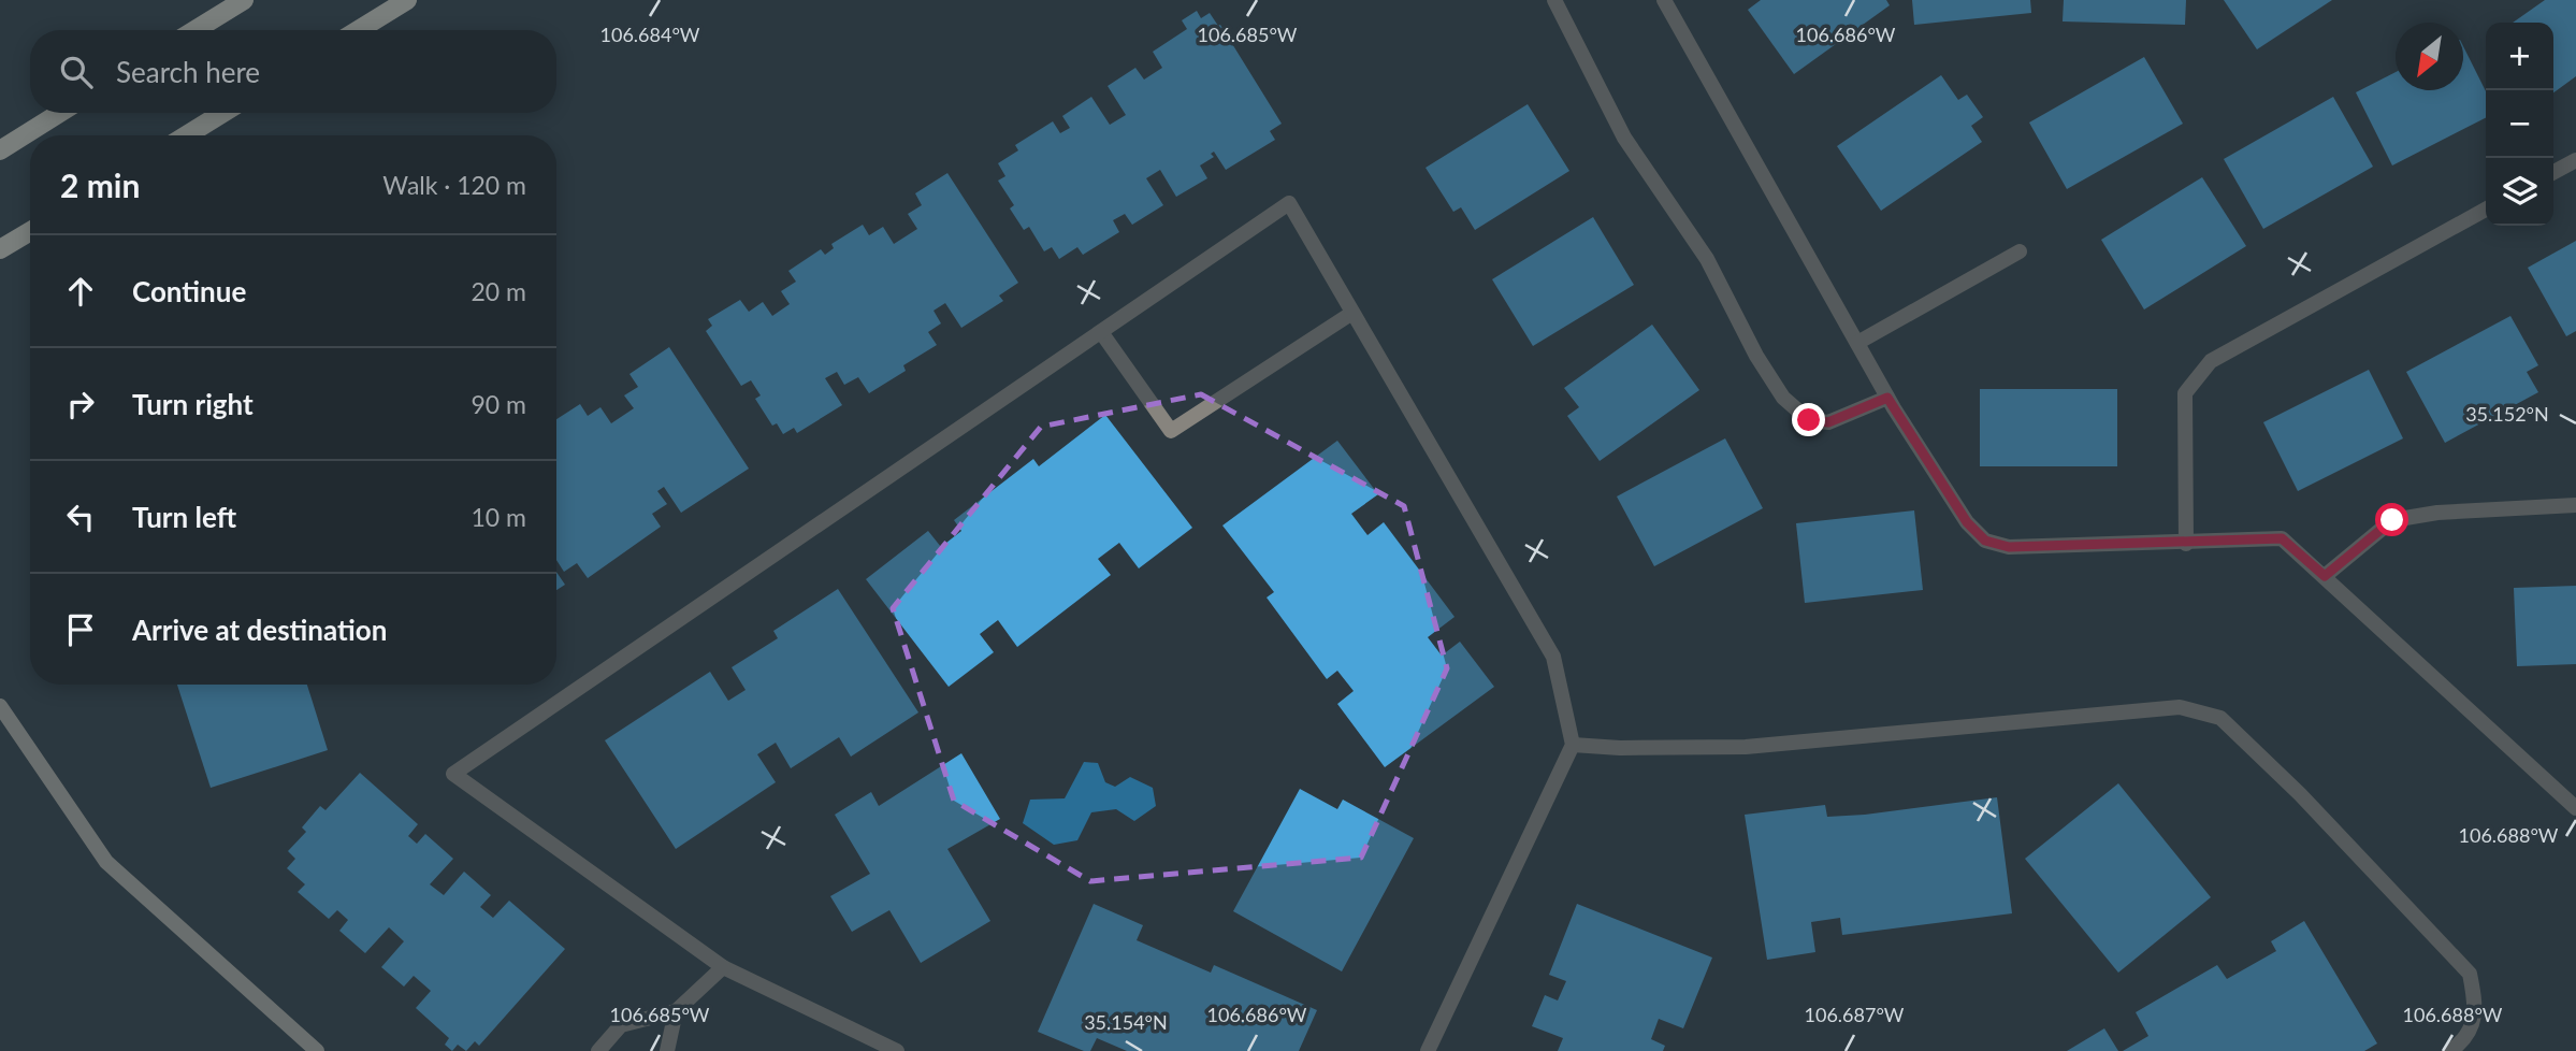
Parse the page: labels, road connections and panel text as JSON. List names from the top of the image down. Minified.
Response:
{"north":"bottom left","page":{"map_buttons":["+","−"],"search":"Search here","heading":["2 min","Walk · 120 m"],"list":[["Continue","20 m"],["Turn right","90 m"],["Turn left","10 m"],"Arrive at destination"]},"coordinates":["106.684°W","106.686°W","106.685°W","35.152°N","106.688°W","106.687°W","35.154°N"]}
